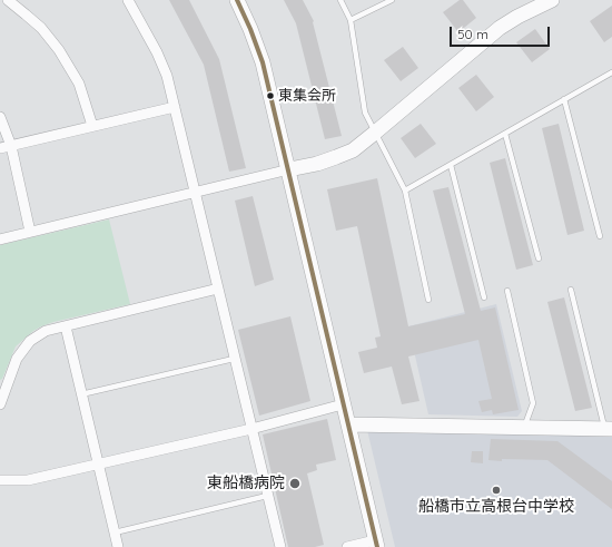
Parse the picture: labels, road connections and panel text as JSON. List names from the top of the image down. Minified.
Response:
{"places":["東集会所","東船橋病院","船橋市立高根台中学校"],"scale_bar":"50 m"}
